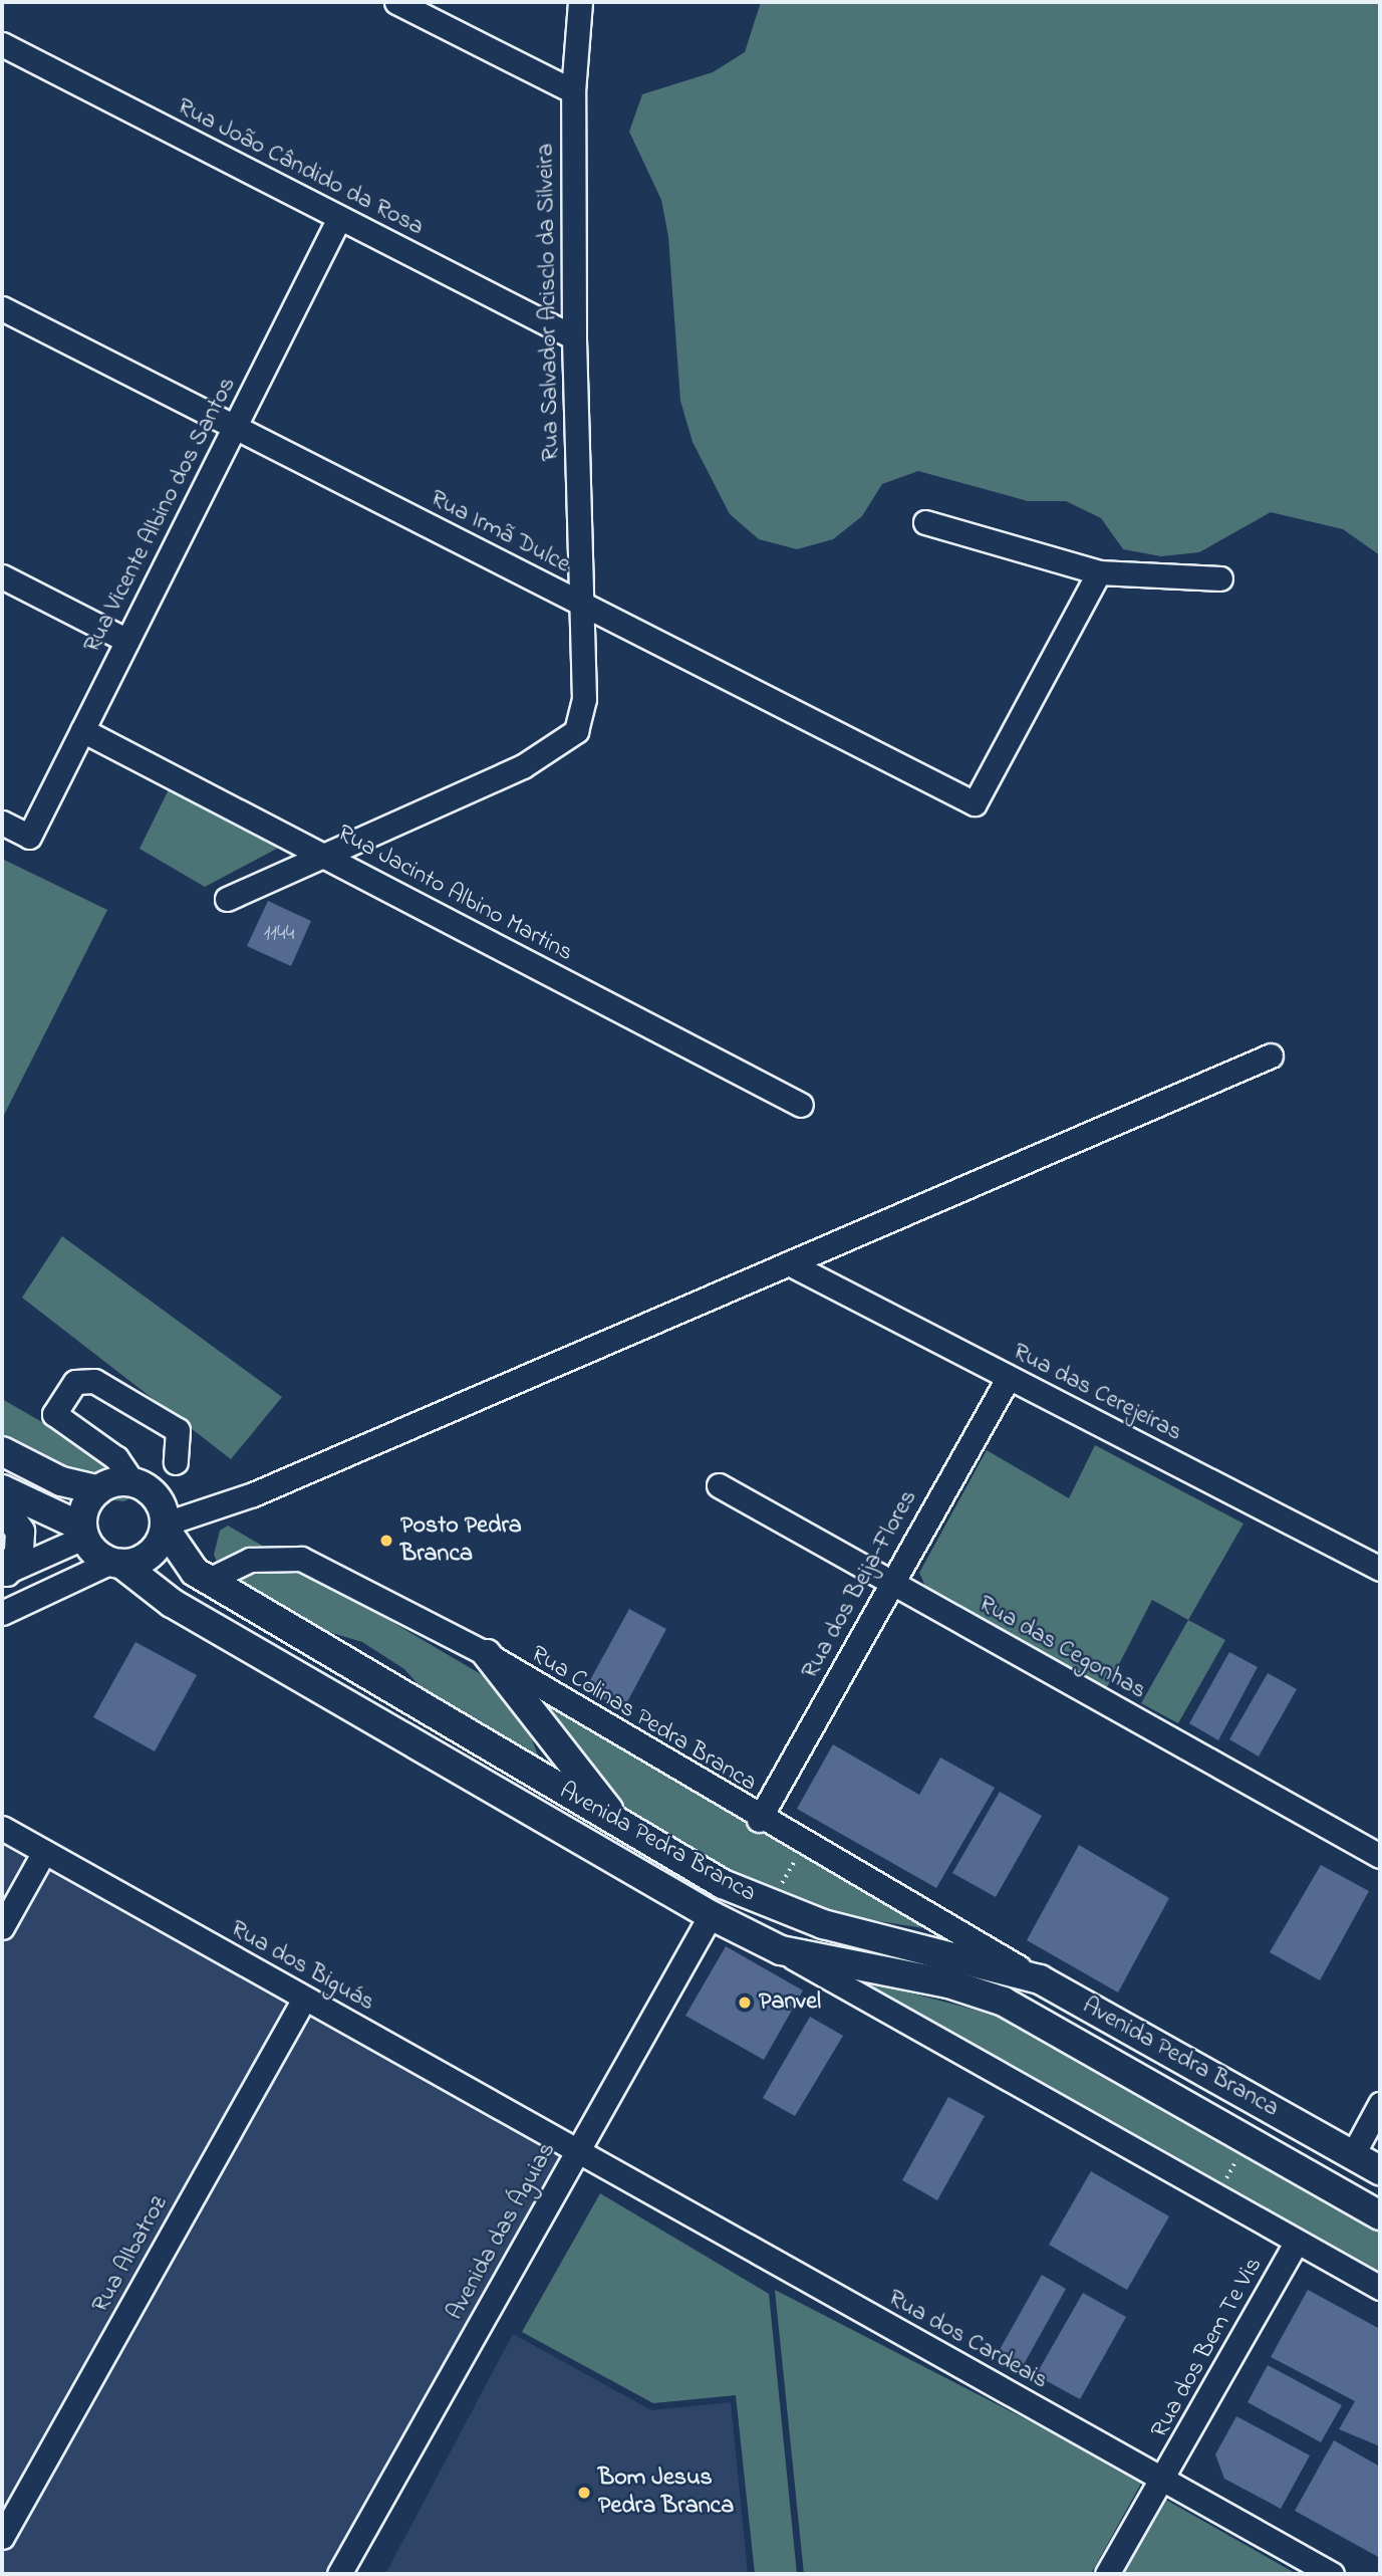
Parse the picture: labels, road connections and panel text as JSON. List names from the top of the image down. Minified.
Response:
{"streets":{"main road":["Avenida Pedra Branca"],"street":["Rua João Cândido da Rosa","Rua Salvador Acisclo da Silveira","Rua Vicente Albino dos Santos","Rua Irmã Dulce","Rua Jacinto Albino Martins","Rua das Cerejeiras","Rua dos Beija-Flores","Rua das Cegonhas","Rua Colinas Pedra Branca","Rua dos Biguás","Avenida das Águias","Rua Albatroz","Rua dos Cardeais","Rua dos Bem Te Vis"]},"crossings":[["Rua João Cândido da Rosa","Rua Salvador Acisclo da Silveira"],["Rua João Cândido da Rosa","Rua Vicente Albino dos Santos"],["Rua Salvador Acisclo da Silveira","Rua Irmã Dulce"],["Rua Salvador Acisclo da Silveira","Rua Jacinto Albino Martins"],["Rua Vicente Albino dos Santos","Rua Irmã Dulce"],["Rua Vicente Albino dos Santos","Rua Jacinto Albino Martins"],["Rua das Cerejeiras","Rua dos Beija-Flores"],["Rua dos Beija-Flores","Rua das Cegonhas"],["Rua dos Beija-Flores","Rua Colinas Pedra Branca"],["Rua Colinas Pedra Branca","Avenida Pedra Branca"],["Avenida Pedra Branca","Avenida das Águias"],["Avenida Pedra Branca","Rua dos Bem Te Vis"],["Rua dos Biguás","Avenida das Águias"],["Rua dos Biguás","Rua Albatroz"],["Rua dos Biguás","Rua dos Cardeais"],["Avenida das Águias","Rua dos Cardeais"],["Rua dos Cardeais","Rua dos Bem Te Vis"]],"places":["Posto Pedra Branca","Panvel","Bom Jesus Pedra Branca"],"house_numbers":["1144"]}
